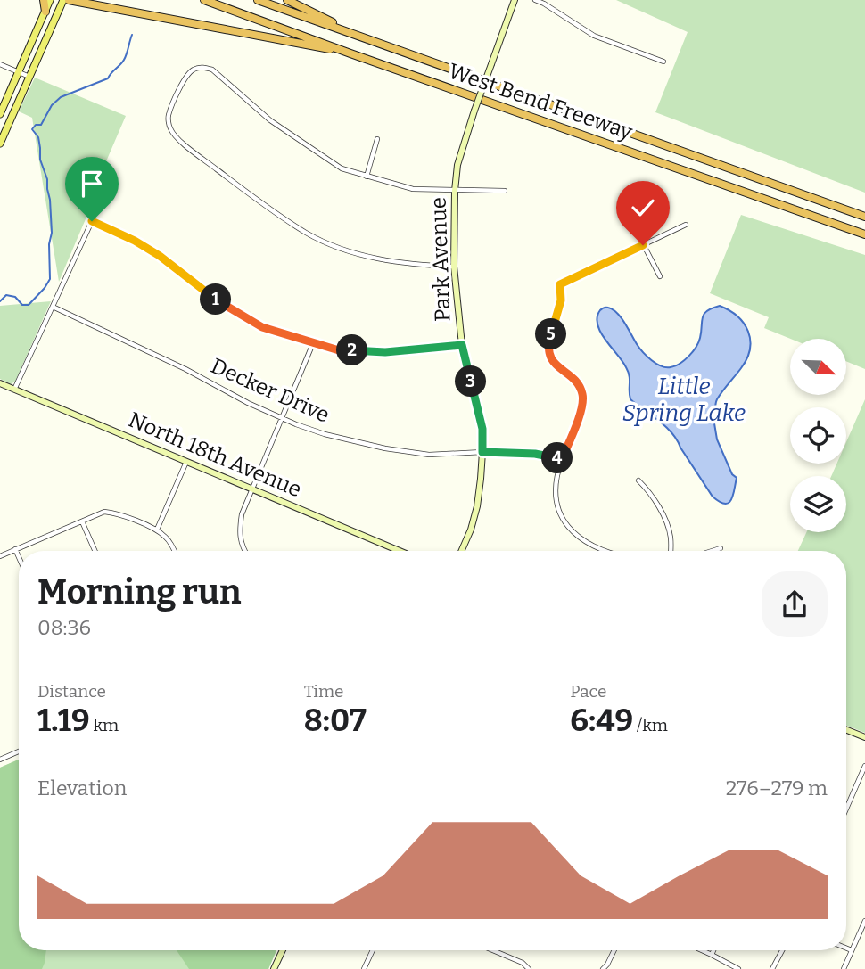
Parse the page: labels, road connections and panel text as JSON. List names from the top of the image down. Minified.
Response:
{"streets":{"highway":["West Bend Freeway"],"street":["Park Avenue","Decker Drive","North 18th Avenue"]},"crossings":[["Park Avenue","Decker Drive"]],"water":["Little Spring Lake"],"north":"bottom right","page":{"pins":["1","5","2","3","4"],"heading":["Morning run","08:36"],"stats":[["Distance","1.19 km"],["Time","8:07"],["Pace","6:49 /km"]],"chart":["Elevation","276–279 m"]}}
